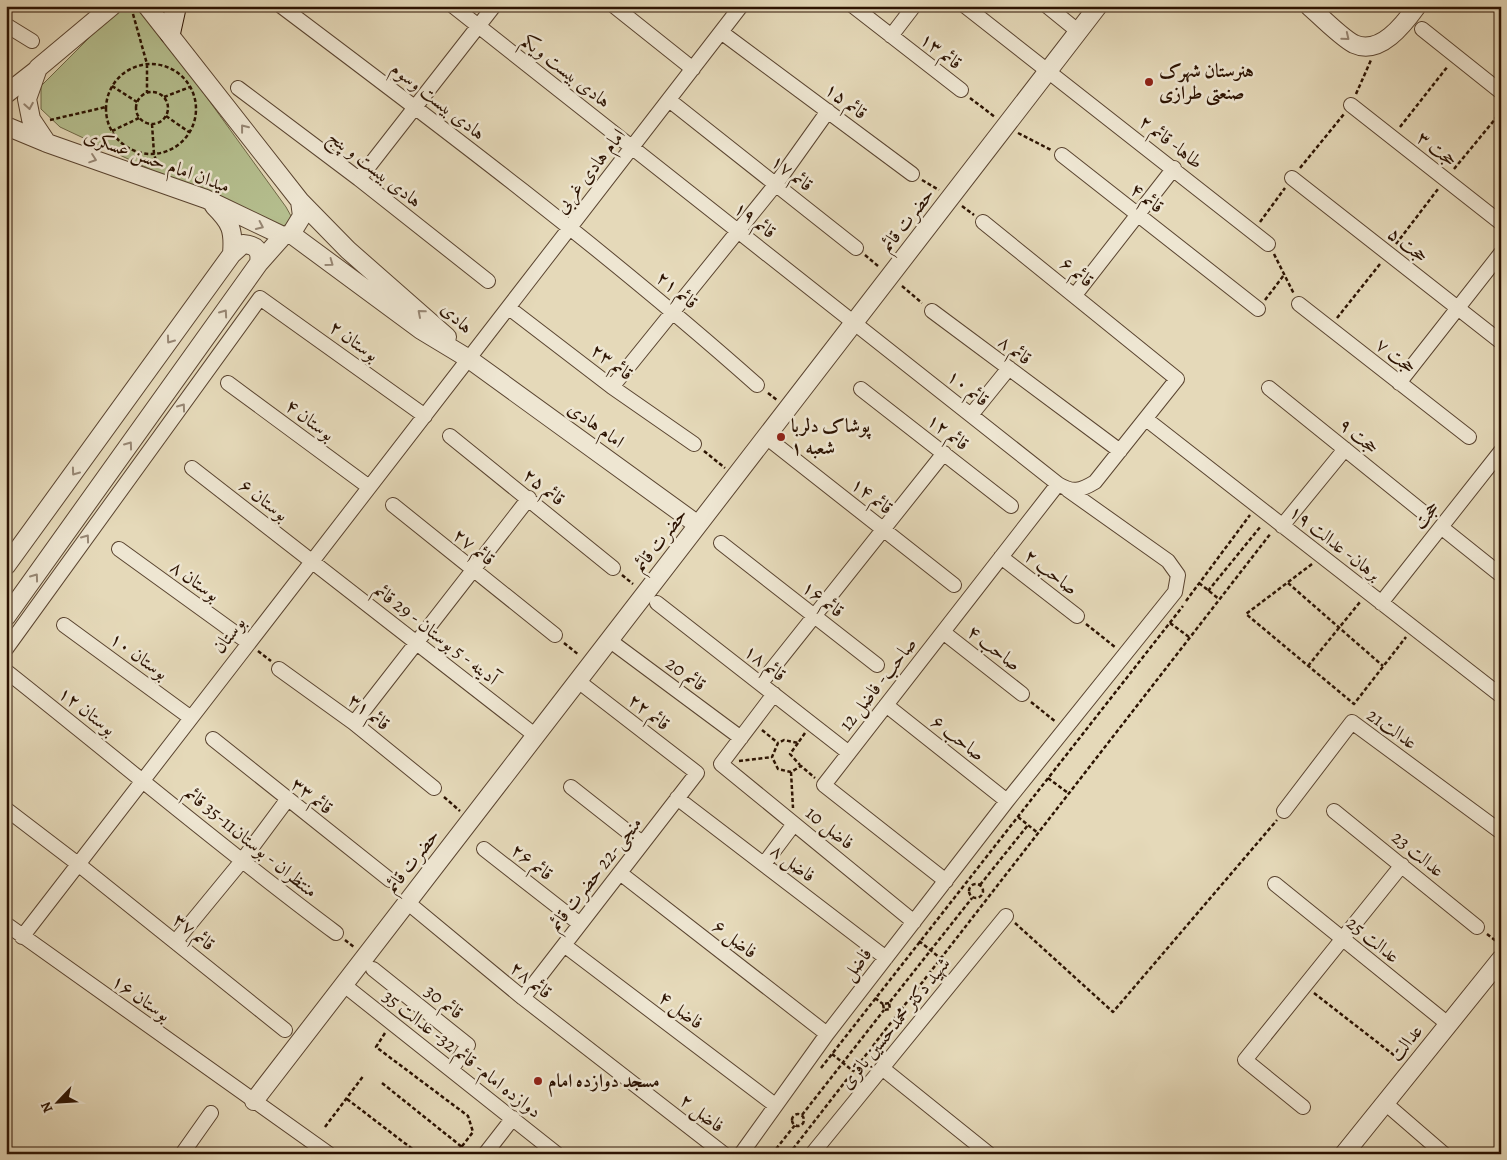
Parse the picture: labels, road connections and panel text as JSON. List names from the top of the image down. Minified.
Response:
{"streets":{"street":["قائم ۱۳","هادی بیست ویکم","هادی بیست وسوم","قائم ۱۵","طاها- قائم ۲","حجت ۳","میدان امام حسن عسکری","هادی بیست و پنج","امام هادی غربی","قائم ۱۷","قائم ۴","قائم ۱۹","حضرت قائم","حجت ۵","قائم ۶","قائم ۲۱","هادی","بوستان ۲","قائم ۸","حجت ۷","قائم ۲۳","قائم ۱۰","بوستان ۴","امام هادی","قائم ۱۲","حجت ۹","قائم ۲۵","قائم ۱۴","بوستان ۶","حجت","برهان- عدالت ۱۹","قائم ۲۷","صاحب ۲","بوستان ۸","قائم ۱۶","آدینه - 5 بوستان - 29 قائم","بوستان","صاحب ۴","بوستان ۱۰","قائم ۱۸","قائم 20","صاحب- فاضل 12","بوستان ۱۲","قائم ۳۱","قائم ۲۲","21عدالت","صاحب ۶","قائم ۳۳","فاضل 10","منتظران - بوستان11-35 قائم","عدالت 23","قائم ۲۶","فاضل ۸","منجی-22 حضرت قائم","قائم ۳۷","فاضل ۶","عدالت 25","فاضل","قائم ۲۸","بوستان ۱۶","قائم 30","فاضل ۴","شهید دکتر محمدحسین باقری","عدالت","دوازده امام- قائم 32- عدالت 35","فاضل ۲"]},"crossings":[["قائم ۱۳","حضرت قائم"],["هادی بیست ویکم","امام هادی غربی"],["هادی بیست ویکم","قائم ۱۹"],["هادی بیست وسوم","امام هادی غربی"],["هادی بیست وسوم","قائم ۲۱"],["قائم ۱۵","امام هادی غربی"],["طاها- قائم ۲","حضرت قائم"],["میدان امام حسن عسکری","هادی"],["امام هادی غربی","قائم ۱۷"],["امام هادی غربی","قائم ۱۹"],["امام هادی غربی","قائم ۲۱"],["امام هادی غربی","هادی"],["امام هادی غربی","قائم ۲۳"],["امام هادی غربی","امام هادی"],["امام هادی غربی","بوستان"],["قائم ۱۹","حضرت قائم"],["قائم ۱۹","قائم ۱۰"],["حضرت قائم","قائم ۱۰"],["حضرت قائم","امام هادی"],["حضرت قائم","قائم ۱۴"],["حضرت قائم","آدینه - 5 بوستان - 29 قائم"],["حضرت قائم","قائم ۱۸"],["حضرت قائم","قائم 20"],["حضرت قائم","قائم ۲۲"],["حضرت قائم","قائم ۲۸"],["حضرت قائم","بوستان ۱۶"],["حضرت قائم","قائم 30"],["حضرت قائم","دوازده امام- قائم 32- عدالت 35"],["قائم ۶","برهان- عدالت ۱۹"],["هادی","امام هادی"],["هادی","بوستان"],["بوستان ۲","بوستان"],["قائم ۱۰","صاحب- فاضل 12"],["قائم ۱۰","فاضل"],["بوستان ۴","بوستان"],["امام هادی","بوستان"],["بوستان ۶","آدینه - 5 بوستان - 29 قائم"],["بوستان ۶","بوستان"],["حجت","برهان- عدالت ۱۹"],["صاحب ۲","صاحب- فاضل 12"],["بوستان ۸","بوستان"],["آدینه - 5 بوستان - 29 قائم","بوستان"],["بوستان","بوستان ۱۰"],["بوستان","بوستان ۱۲"],["بوستان","منتظران - بوستان11-35 قائم"],["بوستان","قائم ۳۷"],["بوستان","بوستان ۱۶"],["صاحب ۴","صاحب- فاضل 12"],["قائم ۱۸","صاحب- فاضل 12"],["صاحب- فاضل 12","صاحب ۶"],["بوستان ۱۲","منتظران - بوستان11-35 قائم"],["قائم ۲۲","منجی-22 حضرت قائم"],["صاحب ۶","فاضل"],["فاضل 10","فاضل"],["قائم ۲۶","منجی-22 حضرت قائم"],["فاضل ۸","منجی-22 حضرت قائم"],["فاضل ۸","فاضل"],["منجی-22 حضرت قائم","فاضل ۶"],["منجی-22 حضرت قائم","قائم ۲۸"],["منجی-22 حضرت قائم","فاضل ۴"],["فاضل ۶","فاضل"],["عدالت 25","عدالت"],["فاضل","فاضل ۴"],["قائم ۲۸","فاضل ۲"],["قائم 30","دوازده امام- قائم 32- عدالت 35"]],"one_way":["میدان امام حسن عسکری"],"places":["هنرستان شهرک صنعتی طرازی","پوشاک دلربا شعبه ۱","مسجد دوازده امام"],"north":"bottom left"}
